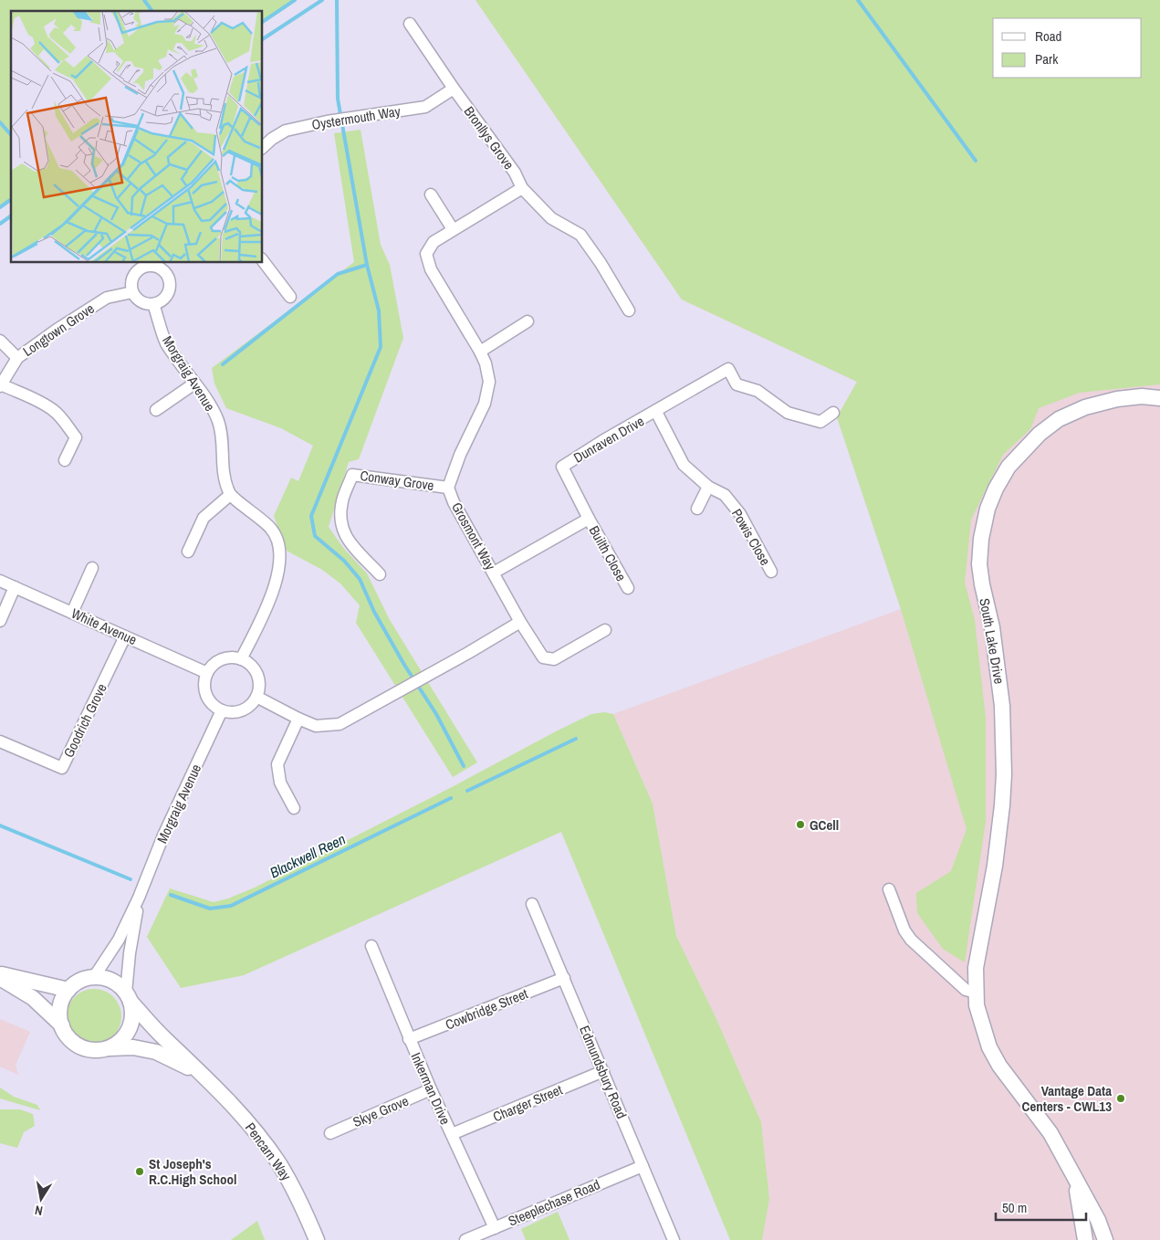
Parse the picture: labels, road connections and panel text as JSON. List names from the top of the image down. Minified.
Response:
{"streets":{"street":["Oystermouth Way","Bronllys Grove","Longtown Grove","Morgraig Avenue","Dunraven Drive","Conway Grove","Grosmont Way","Powis Close","Builth Close","White Avenue","South Lake Drive","Goodrich Grove","Cowbridge Street","Edmundsbury Road","Inkerman Drive","Charger Street","Skye Grove","Pencarn Way","Steeplechase Road"]},"crossings":[["Oystermouth Way","Bronllys Grove"],["Bronllys Grove","Grosmont Way"],["Longtown Grove","Morgraig Avenue"],["Morgraig Avenue","White Avenue"],["Morgraig Avenue","Pencarn Way"],["Dunraven Drive","Powis Close"],["Dunraven Drive","Builth Close"],["Conway Grove","Grosmont Way"],["White Avenue","Goodrich Grove"],["Cowbridge Street","Edmundsbury Road"],["Cowbridge Street","Inkerman Drive"],["Edmundsbury Road","Charger Street"],["Edmundsbury Road","Steeplechase Road"],["Inkerman Drive","Charger Street"],["Inkerman Drive","Skye Grove"],["Inkerman Drive","Steeplechase Road"]],"water":["Blackwell Reen"],"places":["GCell","Vantage Data Centers - CWL13","St Joseph's R.C.High School"],"legend":["Road","Park"],"scale_bar":"50 m","north":"bottom"}
